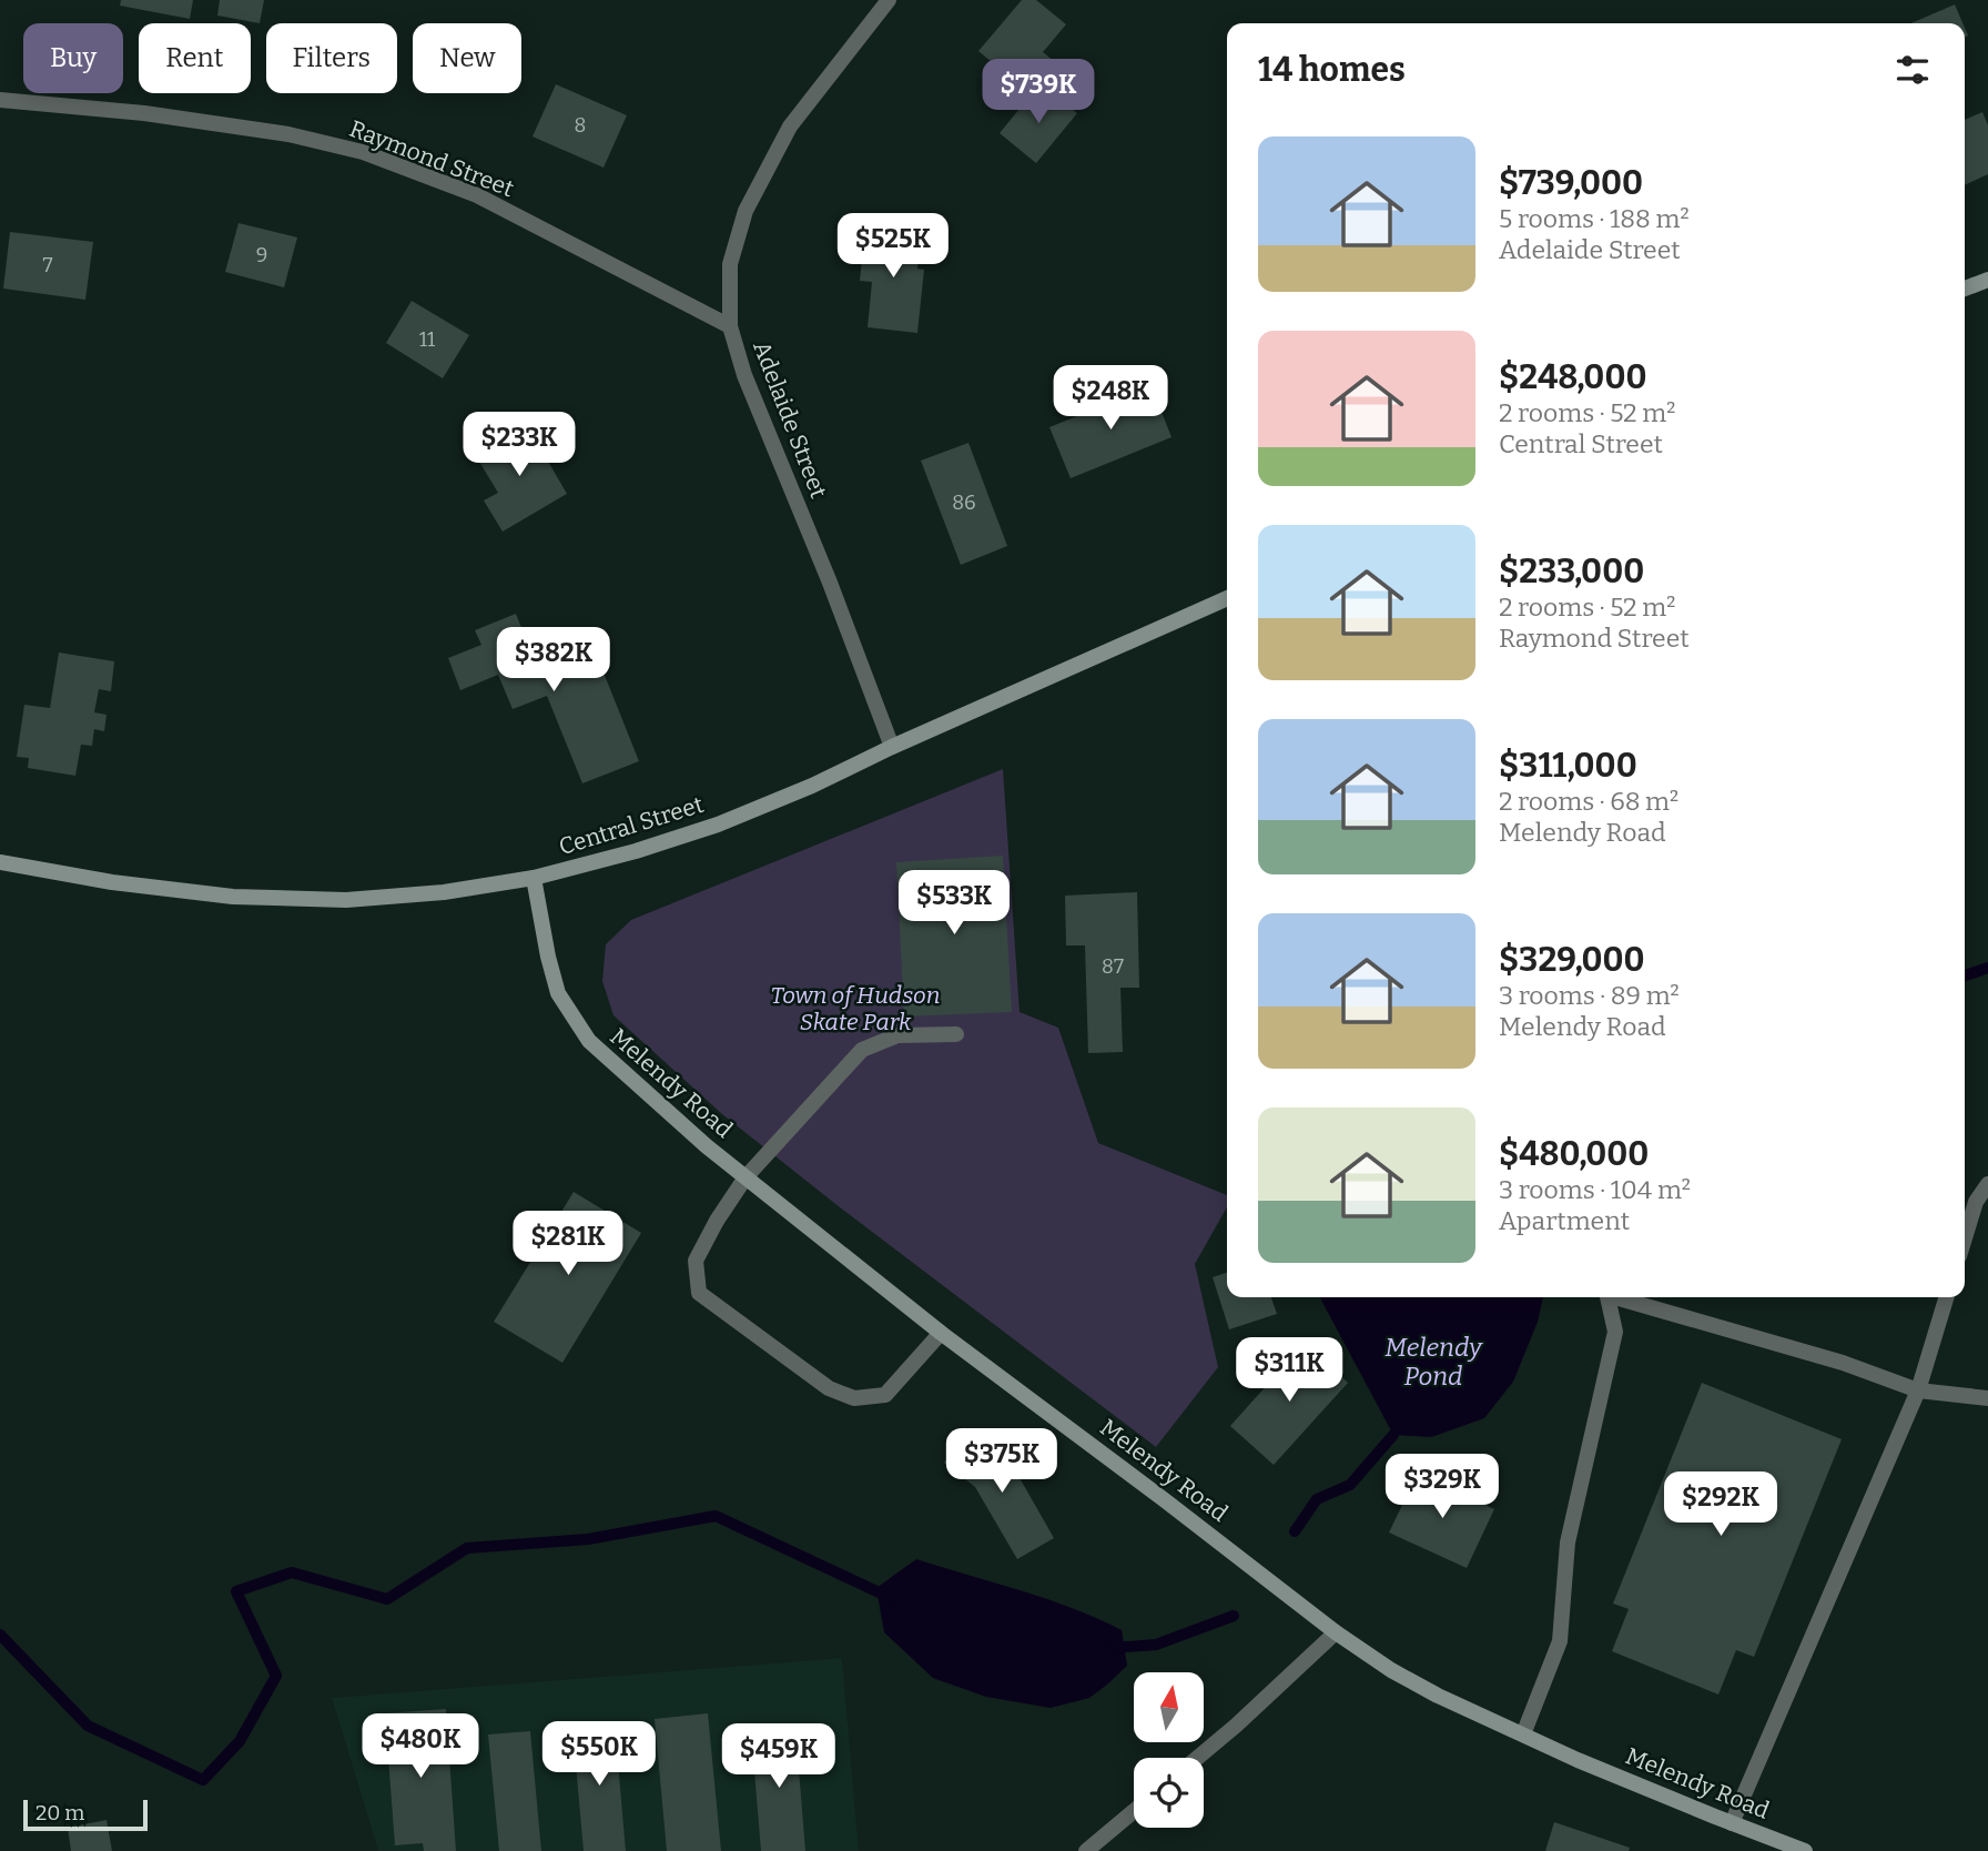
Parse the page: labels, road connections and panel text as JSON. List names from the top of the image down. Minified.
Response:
{"streets":{"street":["Raymond Street","Adelaide Street","Central Street","Melendy Road"]},"crossings":[["Raymond Street","Adelaide Street"],["Adelaide Street","Central Street"],["Central Street","Melendy Road"]],"water":["Melendy Pond"],"parks":["Town of Hudson Skate Park"],"house_numbers":["8","9","7","11","86","87"],"scale_bar":"20 m","north":"top","page":{"chip":["Buy","Rent","Filters","New"],"heading":"14 homes","price":["$739K","$525K","$248K","$233K","$382K","$533K","$281K","$311K","$375K","$329K","$292K","$480K","$550K","$459K"],"list":[{"name":"$739,000","note":"5 rooms · 188 m² · Adelaide Street"},{"name":"$248,000","note":"2 rooms · 52 m² · Central Street"},{"name":"$233,000","note":"2 rooms · 52 m² · Raymond Street"},{"name":"$311,000","note":"2 rooms · 68 m² · Melendy Road"},{"name":"$329,000","note":"3 rooms · 89 m² · Melendy Road"},{"name":"$480,000","note":"3 rooms · 104 m² · Apartment"}],"scale":"20 m"}}
